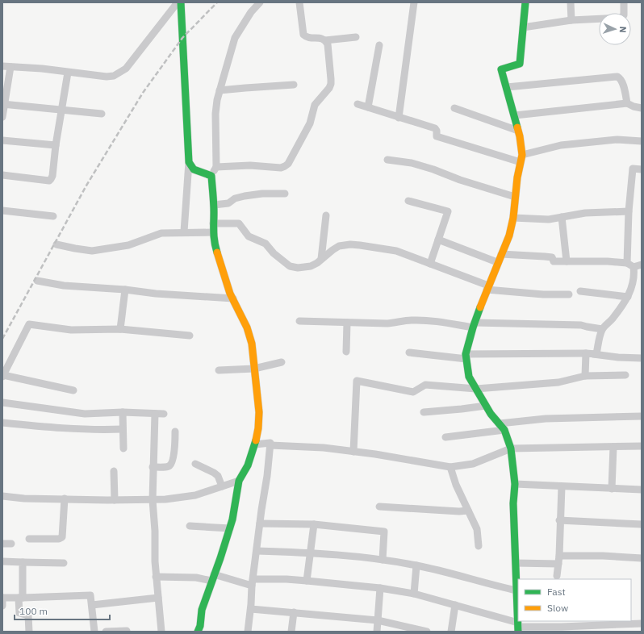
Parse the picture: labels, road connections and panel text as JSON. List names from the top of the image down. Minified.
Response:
{"legend":["Fast","Slow"],"scale_bar":"100 m","north":"right"}
